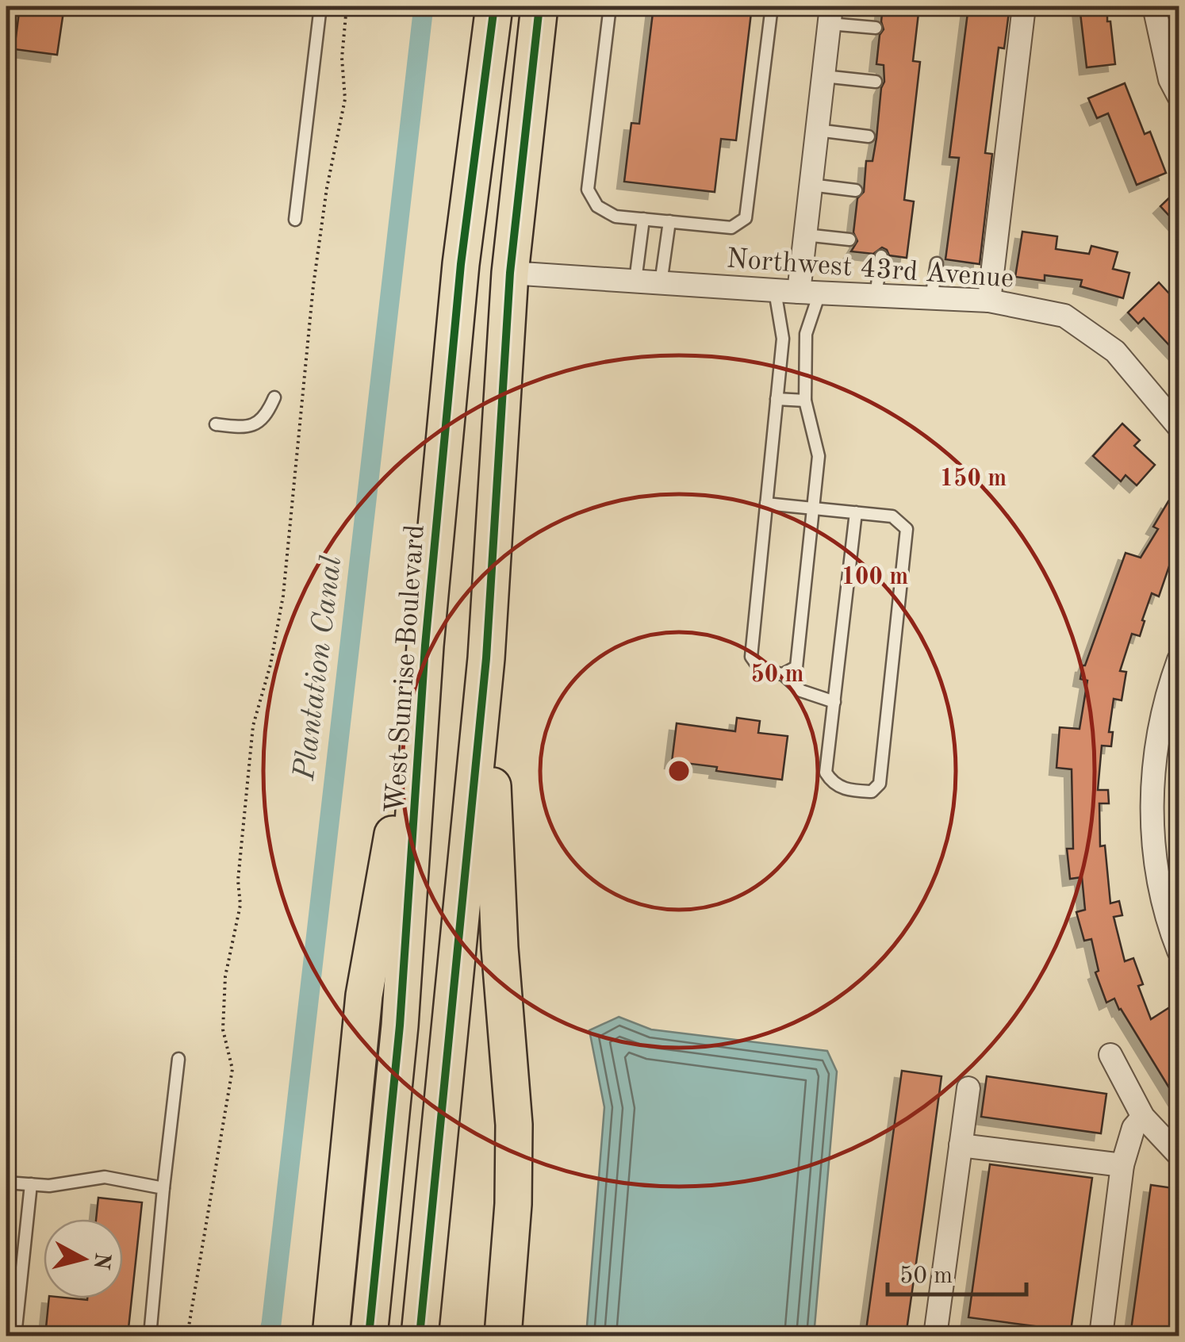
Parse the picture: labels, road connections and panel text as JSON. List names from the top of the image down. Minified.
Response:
{"streets":{"main road":["West Sunrise Boulevard"],"street":["Northwest 43rd Avenue"]},"water":["Plantation Canal"],"scale_bar":"50 m","north":"right","rings":["150 m","100 m","50 m"]}
